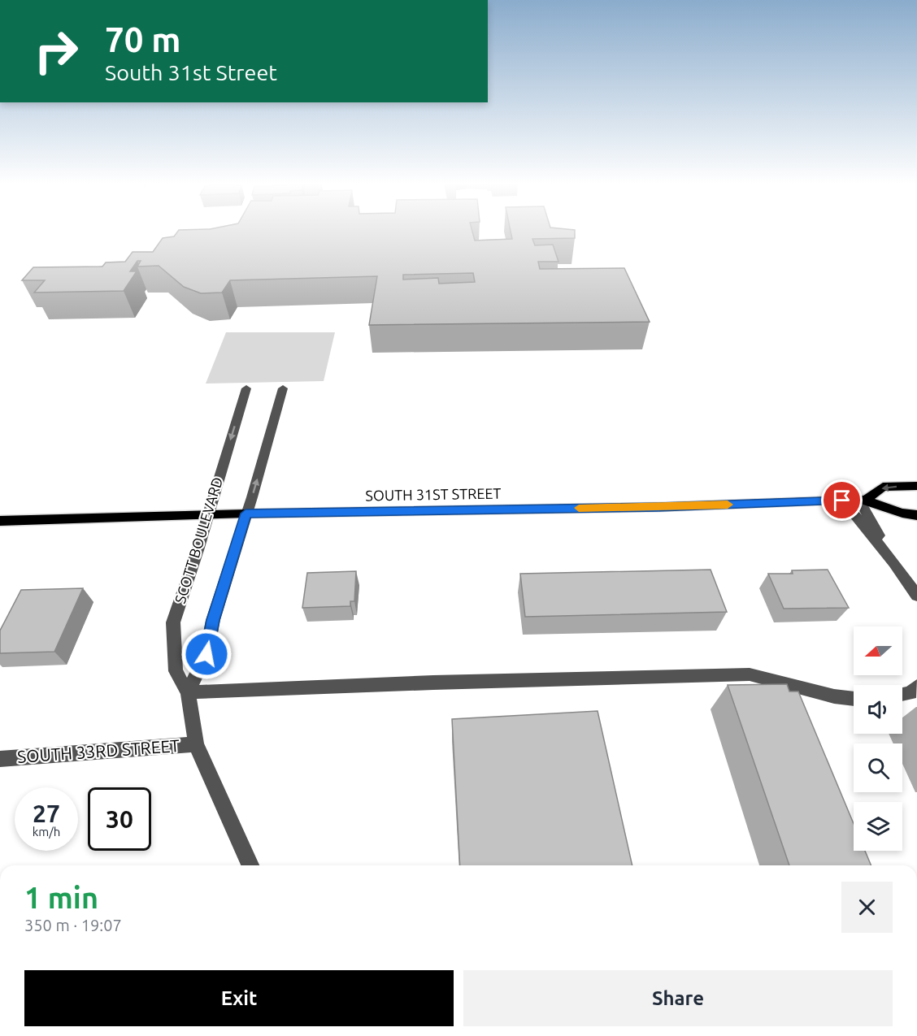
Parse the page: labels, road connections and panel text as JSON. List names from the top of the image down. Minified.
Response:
{"streets":{"main road":["SOUTH 31ST STREET"],"street":["SCOTT BOULEVARD","SOUTH 33RD STREET"]},"crossings":[["SOUTH 31ST STREET","SCOTT BOULEVARD"],["SCOTT BOULEVARD","SOUTH 33RD STREET"]],"north":"left","page":{"turn":["70 m","South 31st Street"],"speed":"27 km/h","limit":"30","heading":["1 min","350 m · 19:07"],"buttons":["Exit","Share"]}}
